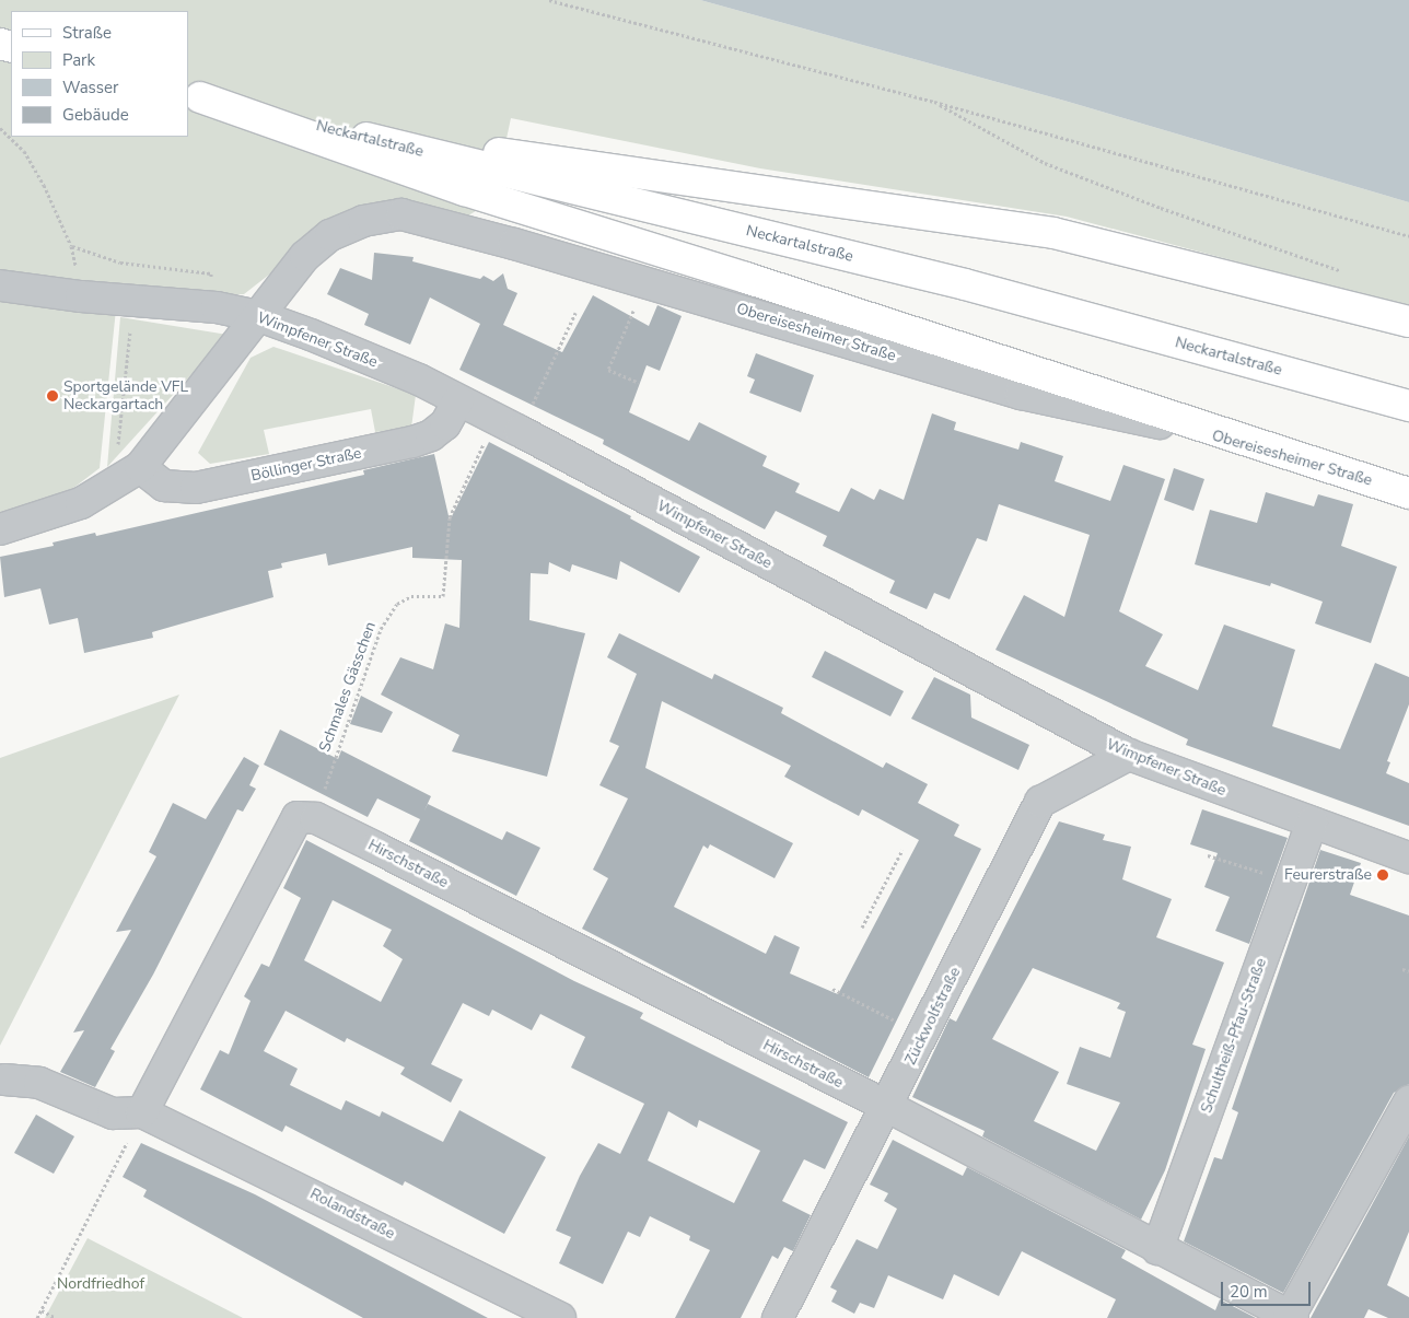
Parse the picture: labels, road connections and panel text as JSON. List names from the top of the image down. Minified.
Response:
{"streets":{"main road":["Neckartalstraße","Obereisesheimer Straße"],"street":["Wimpfener Straße","Böllinger Straße","Hirschstraße","Zückwolfstraße","Schultheiß-Pfau-Straße","Rolandstraße"],"path":["Schmales Gässchen"]},"crossings":[["Obereisesheimer Straße","Wimpfener Straße"],["Wimpfener Straße","Böllinger Straße"],["Wimpfener Straße","Schmales Gässchen"],["Wimpfener Straße","Zückwolfstraße"],["Wimpfener Straße","Schultheiß-Pfau-Straße"],["Schmales Gässchen","Hirschstraße"],["Hirschstraße","Zückwolfstraße"],["Hirschstraße","Schultheiß-Pfau-Straße"]],"parks":["Nordfriedhof"],"places":["Sportgelände VFL Neckargartach","Feurerstraße"],"legend":["Straße","Park","Wasser","Gebäude"],"scale_bar":"20 m"}
